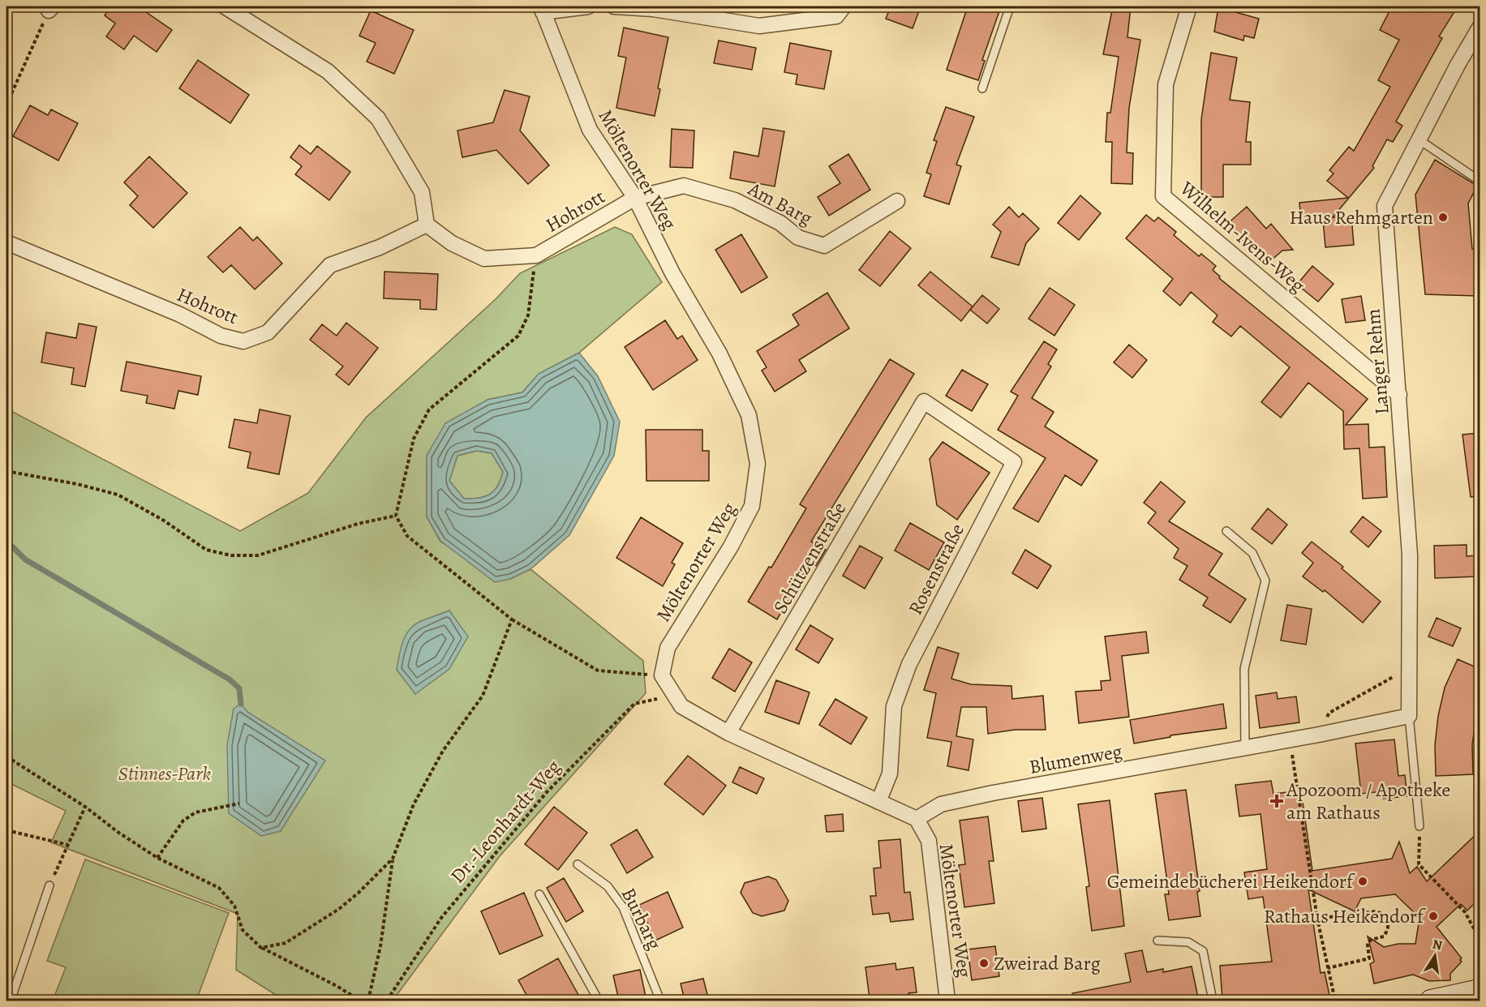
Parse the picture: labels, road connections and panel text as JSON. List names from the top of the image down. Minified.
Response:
{"streets":{"street":["Möltenorter Weg","Am Barg","Hohrott","Wilhelm-Ivens-Weg","Langer Rehm","Schützenstraße","Rosenstraße","Blumenweg"],"lane":["Burbarg"],"path":["Dr.-Leonhardt-Weg"]},"crossings":[["Möltenorter Weg","Am Barg"],["Möltenorter Weg","Hohrott"],["Möltenorter Weg","Blumenweg"],["Am Barg","Hohrott"],["Wilhelm-Ivens-Weg","Langer Rehm"],["Langer Rehm","Blumenweg"],["Schützenstraße","Rosenstraße"]],"parks":["Stinnes-Park"],"places":{"other":["Haus Rehmgarten","Gemeindebücherei Heikendorf","Rathaus Heikendorf","Zweirad Barg"],"health":["Apozoom / Apotheke am Rathaus"]},"north":"top"}
